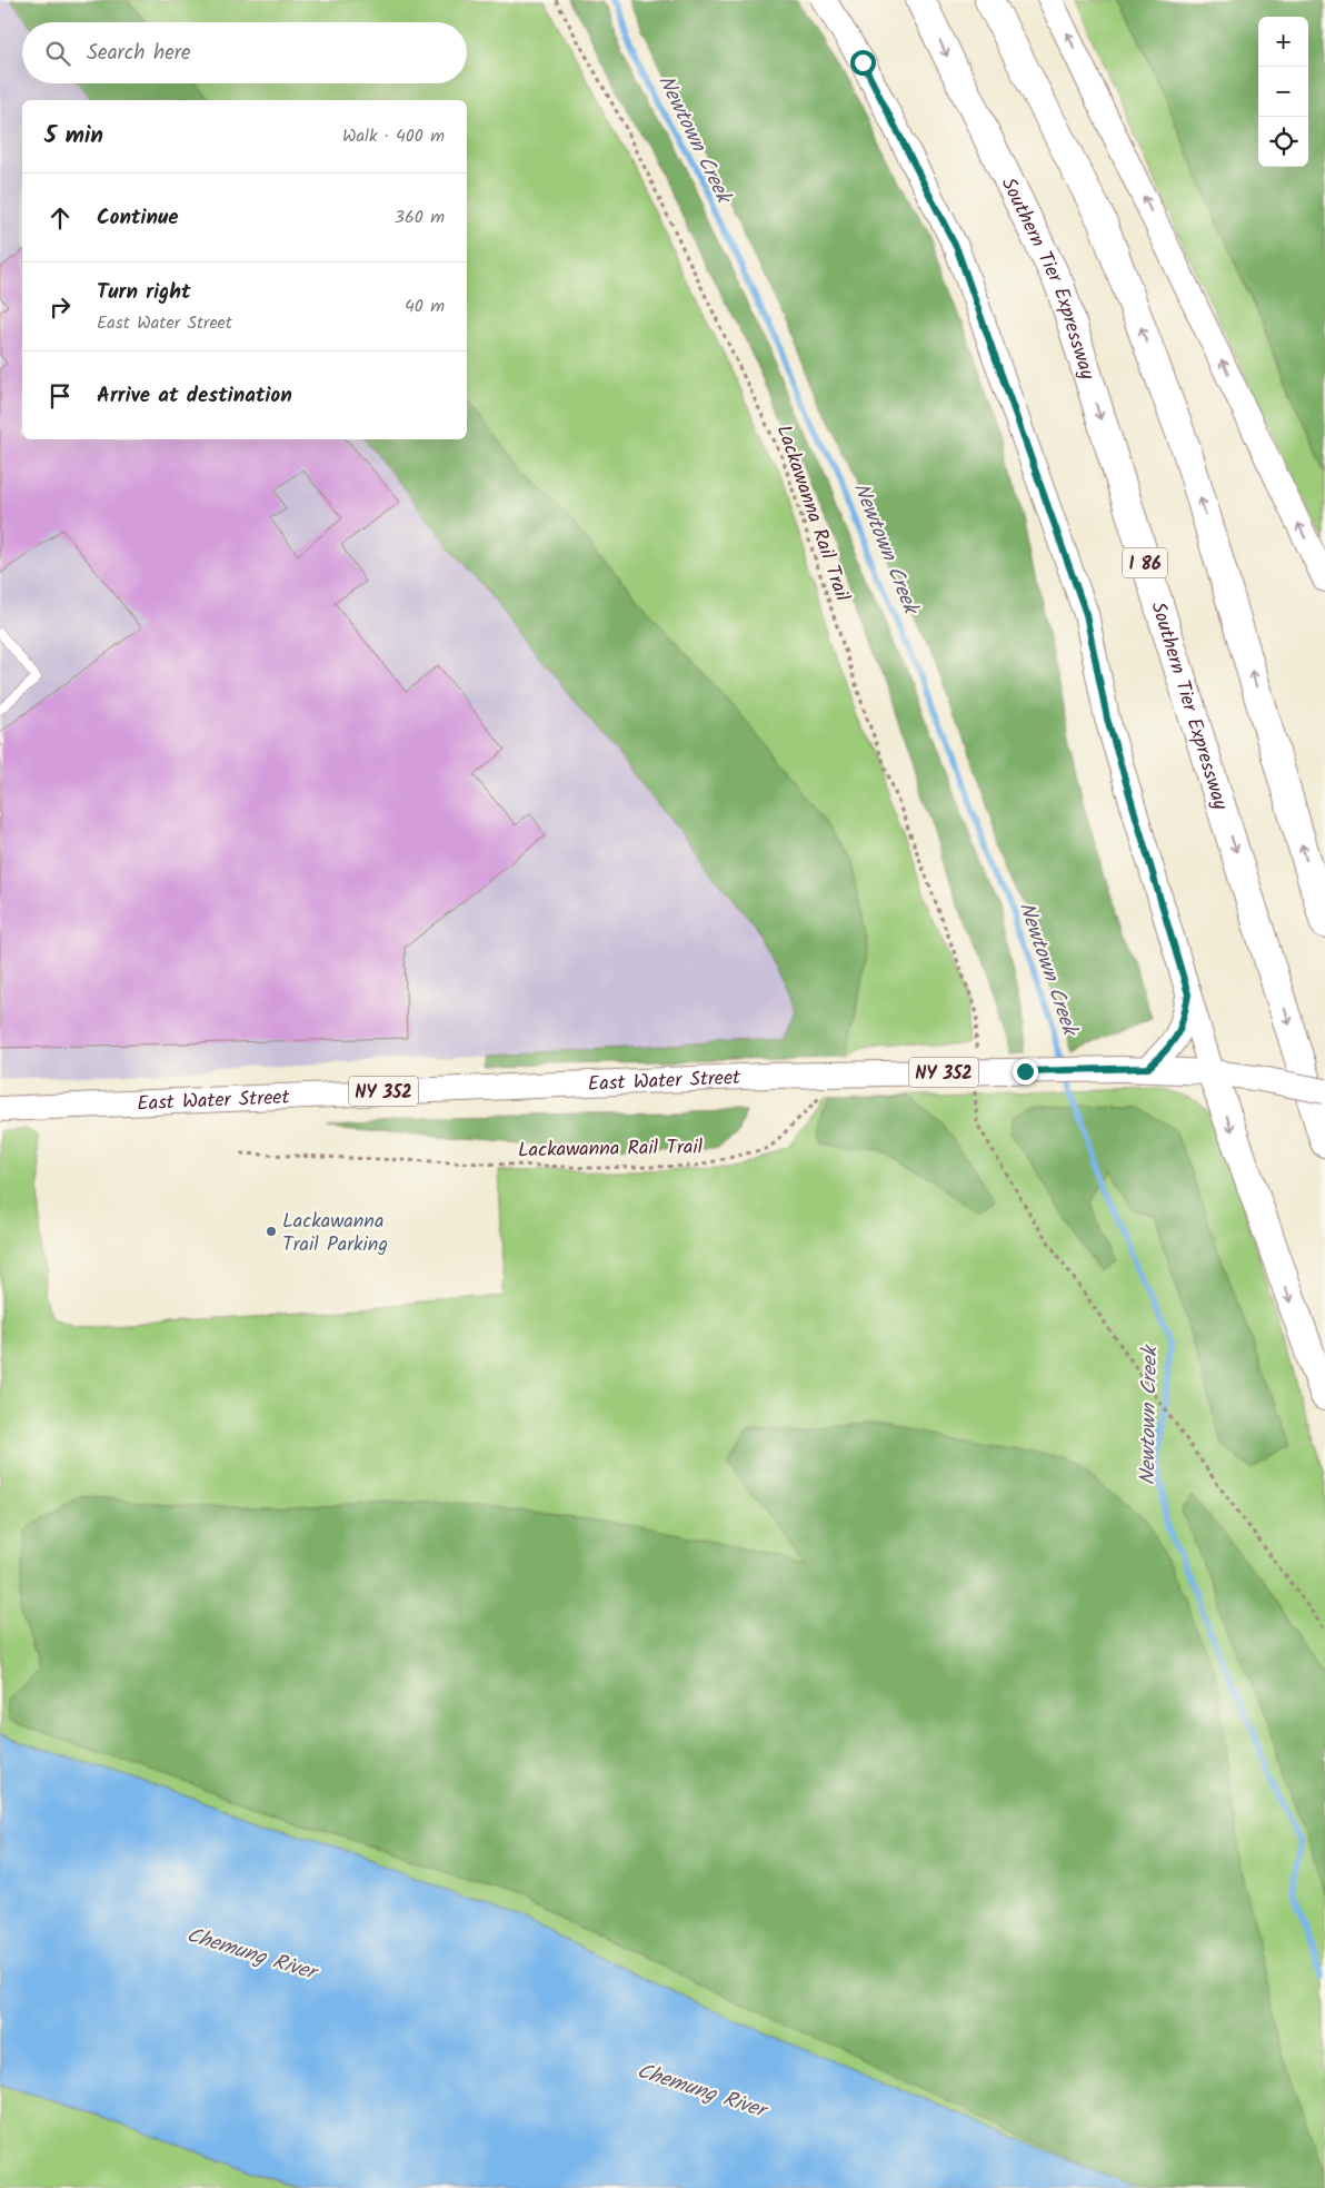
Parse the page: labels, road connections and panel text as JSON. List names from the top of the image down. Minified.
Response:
{"streets":{"highway":["Southern Tier Expressway","I 86"],"main road":["NY 352","East Water Street"],"path":["Lackawanna Rail Trail"]},"water":["Newtown Creek","Chemung River"],"places":["Lackawanna Trail Parking"],"page":{"map_buttons":["+","−"],"search":"Search here","heading":["5 min","Walk · 400 m"],"list":[["Continue","360 m"],["Turn right","East Water Street","40 m"],"Arrive at destination"]}}
